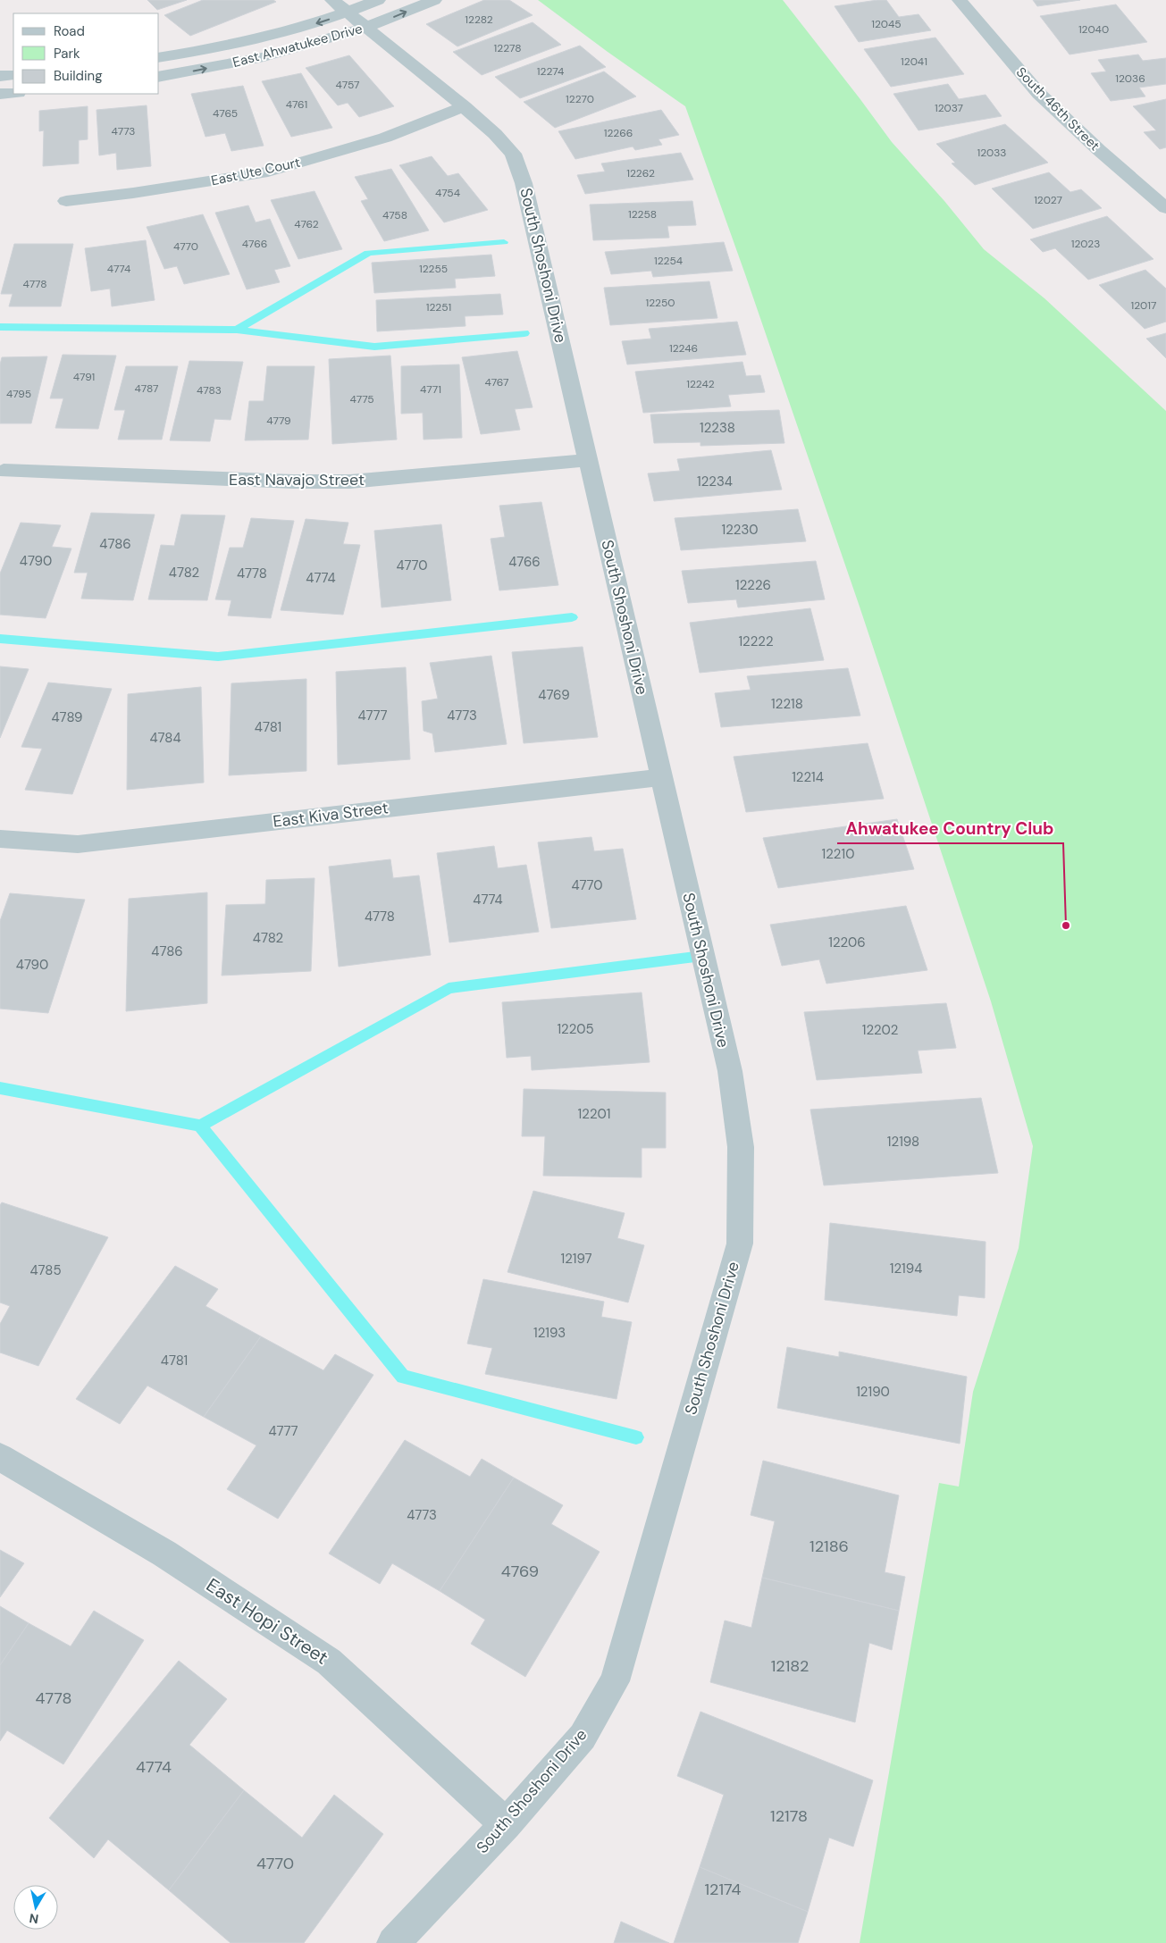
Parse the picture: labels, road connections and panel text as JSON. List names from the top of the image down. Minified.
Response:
{"streets":{"street":["East Ahwatukee Drive","South 46th Street","East Ute Court","South Shoshoni Drive","East Navajo Street","East Kiva Street","East Hopi Street"]},"crossings":[["East Ahwatukee Drive","South Shoshoni Drive"],["East Ute Court","South Shoshoni Drive"],["South Shoshoni Drive","East Navajo Street"],["South Shoshoni Drive","East Kiva Street"],["South Shoshoni Drive","East Hopi Street"]],"places":["Ahwatukee Country Club"],"house_numbers":["12282","12045","12040","12278","12041","12274","12036","4757","12270","4761","12037","4765","4773","12266","12033","12262","4754","12027","12258","4758","4762","4766","12023","4770","12254","4774","12255","4778","12250","12017","12251","12246","4791","4767","12242","4787","4771","4783","4795","4775","4779","12238","12234","12230","4786","4790","4766","4770","4782","4778","4774","12226","12222","4769","12218","4777","4773","4789","4781","4784","12214","12210","4770","4774","4778","4782","12206","4786","4790","12205","12202","12201","12198","12197","12194","4785","12193","4781","12190","4777","4773","12186","4769","12182","4778","4774","12178","4770","12174"],"legend":["Road","Park","Building"],"north":"bottom"}
